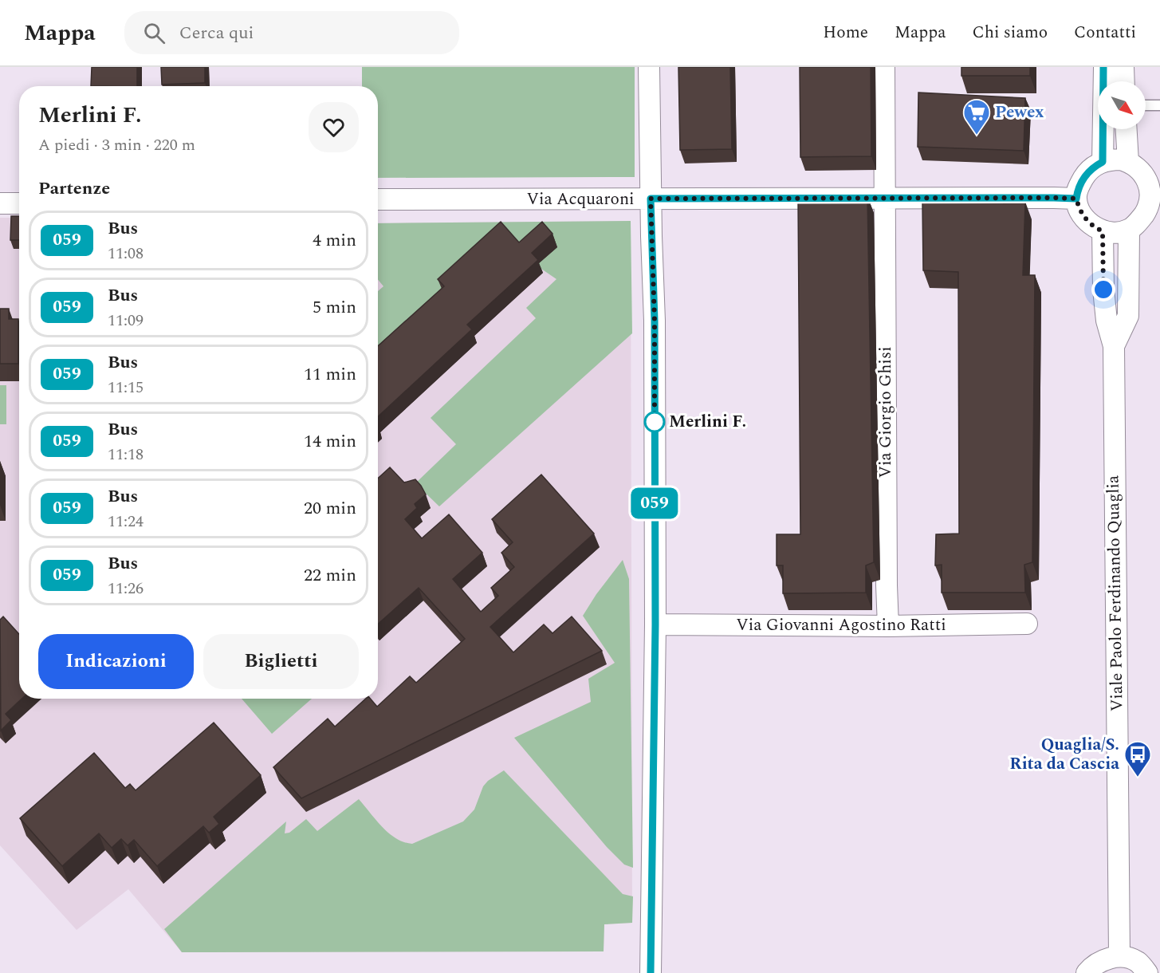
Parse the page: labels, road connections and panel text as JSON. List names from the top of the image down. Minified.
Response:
{"streets":{"street":["Via Acquaroni","Via Giorgio Ghisi","Viale Paolo Ferdinando Quaglia","Via Giovanni Agostino Ratti"]},"crossings":[["Via Acquaroni","Via Giorgio Ghisi"],["Via Acquaroni","Viale Paolo Ferdinando Quaglia"],["Via Giorgio Ghisi","Via Giovanni Agostino Ratti"]],"places":{"supermarket":["Pewex"],"other":["Merlini F."],"bus stop":["Quaglia/S. Rita da Cascia"]},"lines":["bus line 059"],"north":"bottom right","page":{"header":"Mappa","search":"Cerca qui","nav":["Home","Mappa","Chi siamo","Contatti"],"on_map":"059","heading":[["Merlini F.","A piedi · 3 min · 220 m"],"Partenze"],"list":[{"mark":"059","name":"Bus","note":"11:08","value":"4 min"},{"mark":"059","name":"Bus","note":"11:09","value":"5 min"},{"mark":"059","name":"Bus","note":"11:15","value":"11 min"},{"mark":"059","name":"Bus","note":"11:18","value":"14 min"},{"mark":"059","name":"Bus","note":"11:24","value":"20 min"},{"mark":"059","name":"Bus","note":"11:26","value":"22 min"}],"buttons":["Indicazioni","Biglietti"]}}
